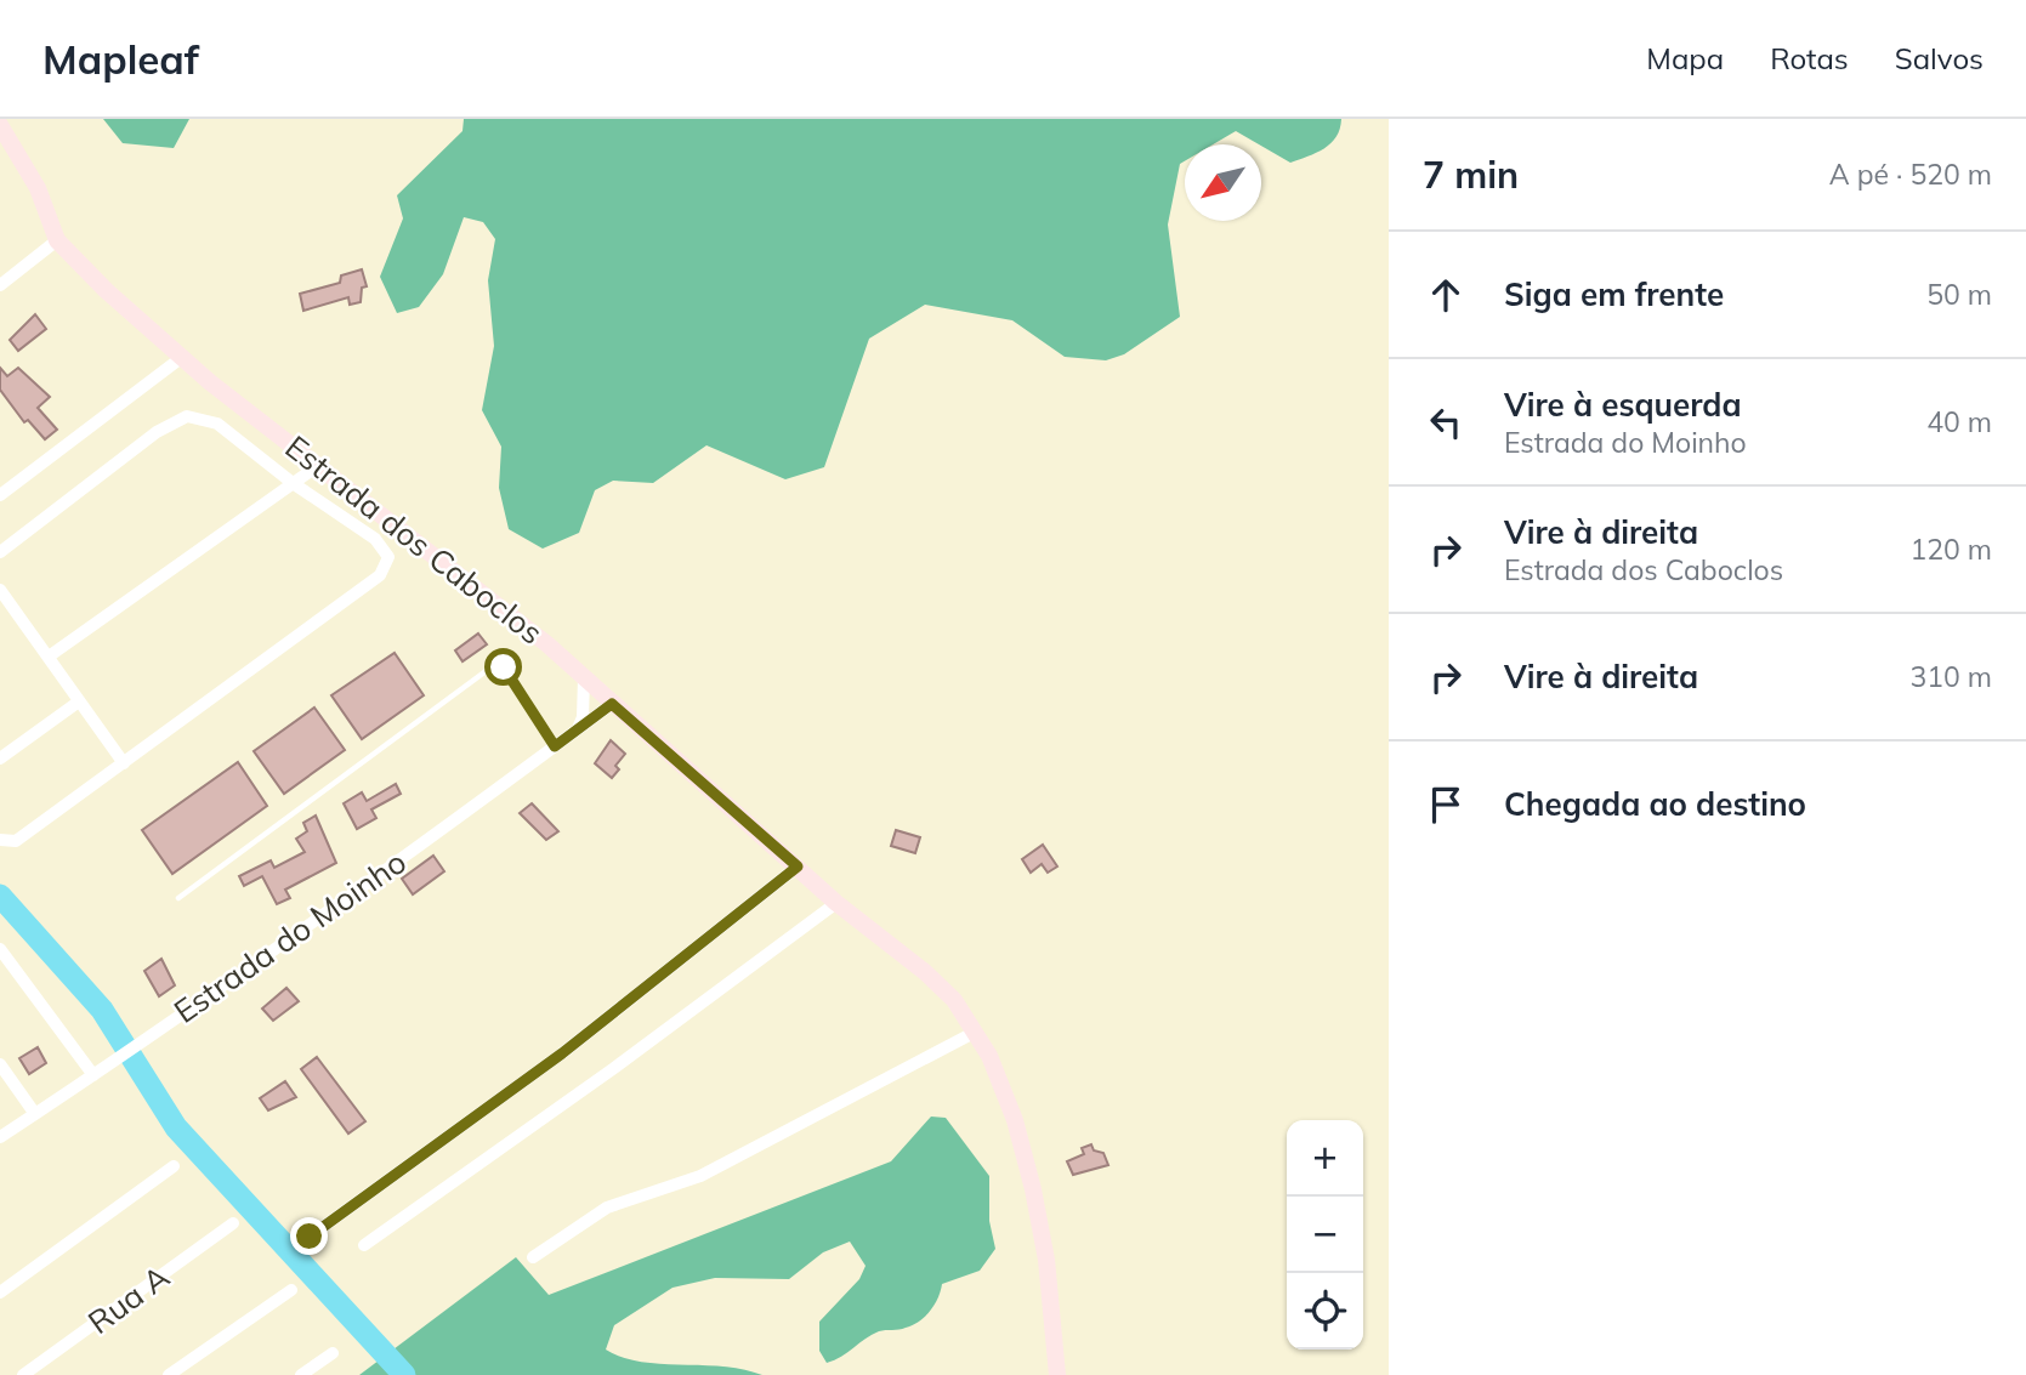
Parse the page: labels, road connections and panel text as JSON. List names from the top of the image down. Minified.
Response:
{"streets":{"street":["Estrada dos Caboclos","Estrada do Moinho","Rua A"]},"crossings":[["Estrada dos Caboclos","Estrada do Moinho"]],"north":"bottom left","page":{"header":"Mapleaf","nav":["Mapa","Rotas","Salvos"],"heading":["7 min","A pé · 520 m"],"list":[["Siga em frente","50 m"],["Vire à esquerda","Estrada do Moinho","40 m"],["Vire à direita","Estrada dos Caboclos","120 m"],["Vire à direita","310 m"],"Chegada ao destino"],"map_buttons":["+","−"]}}
